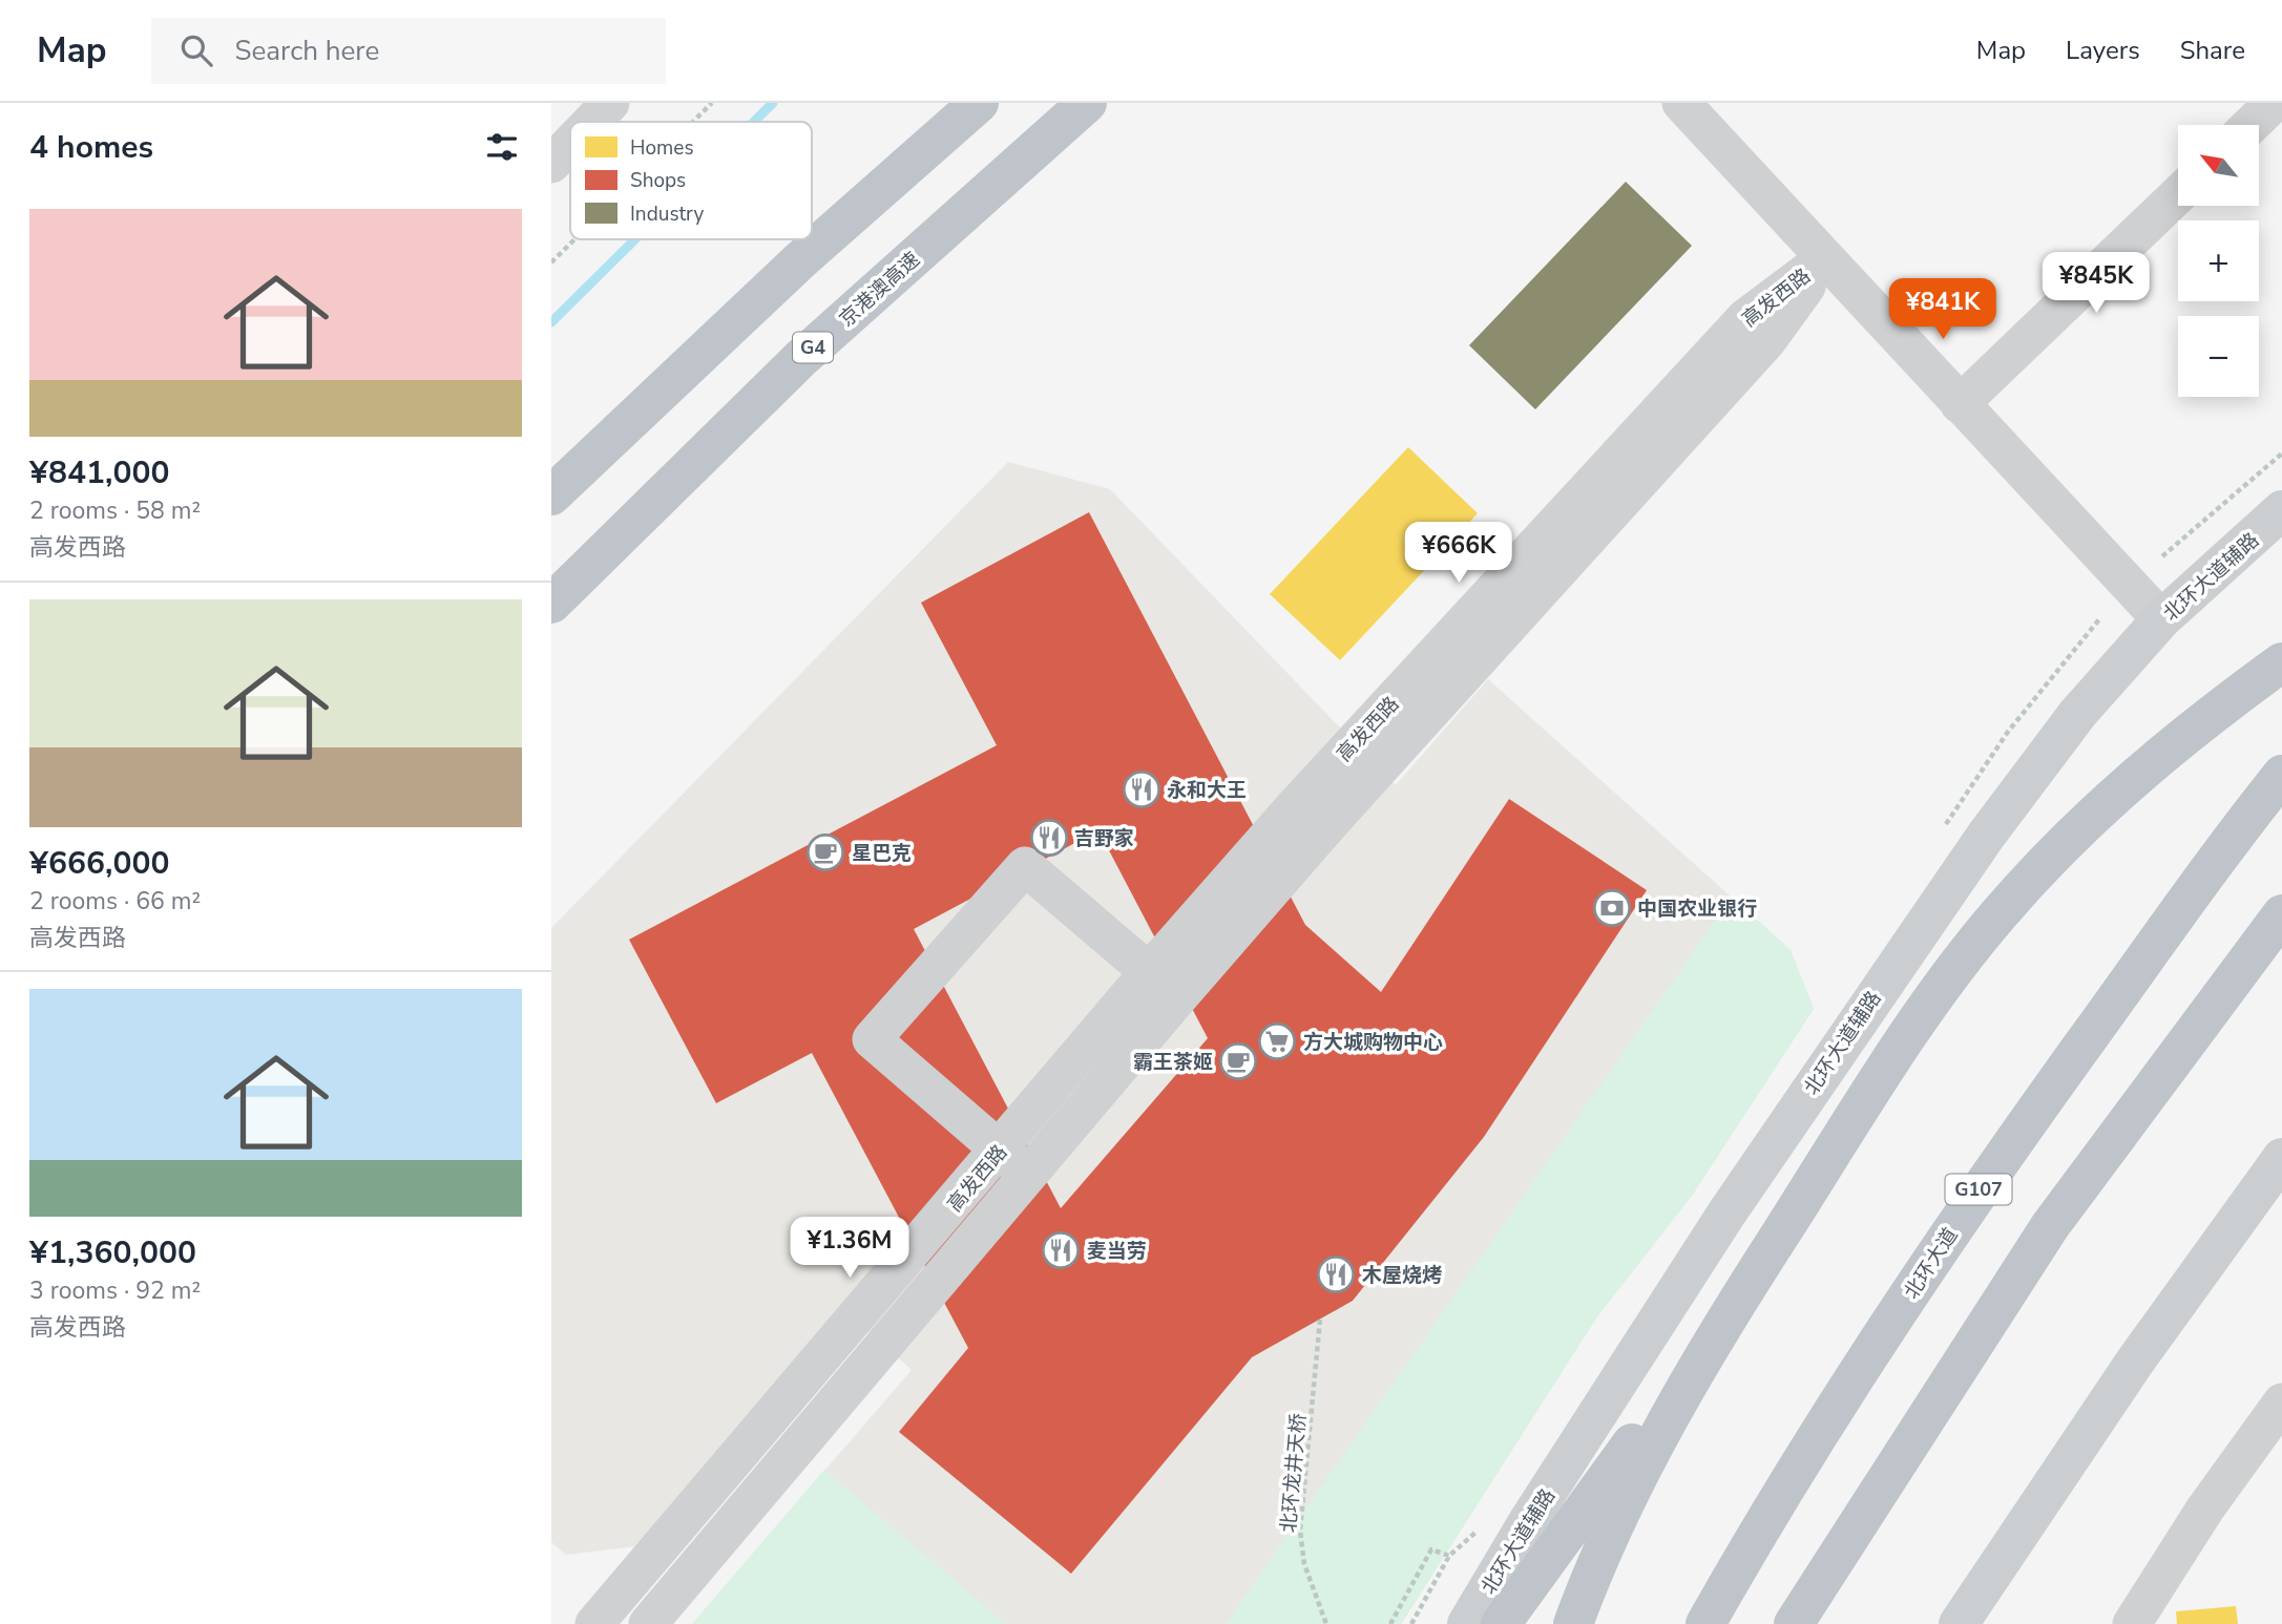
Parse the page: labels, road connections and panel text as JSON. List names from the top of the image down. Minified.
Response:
{"streets":{"highway":["京港澳高速","G4","G107","北环大道"],"main road":["北环大道辅路"],"street":["高发西路"],"path":["北环龙井天桥"]},"places":{"restaurant":["永和大王","吉野家","麦当劳","木屋烧烤"],"cafe":["星巴克","霸王茶姬"],"bank":["中国农业银行"],"supermarket":["方大城购物中心"]},"legend":["Homes","Shops","Industry"],"north":"top left","page":{"header":"Map","search":"Search here","nav":["Map","Layers","Share"],"heading":"4 homes","map_buttons":["+","−"],"list":[{"name":"¥841,000","note":"2 rooms · 58 m² · 高发西路"},{"name":"¥666,000","note":"2 rooms · 66 m² · 高发西路"},{"name":"¥1,360,000","note":"3 rooms · 92 m² · 高发西路"}],"price":["¥845K","¥841K","¥666K","¥1.36M"]}}
